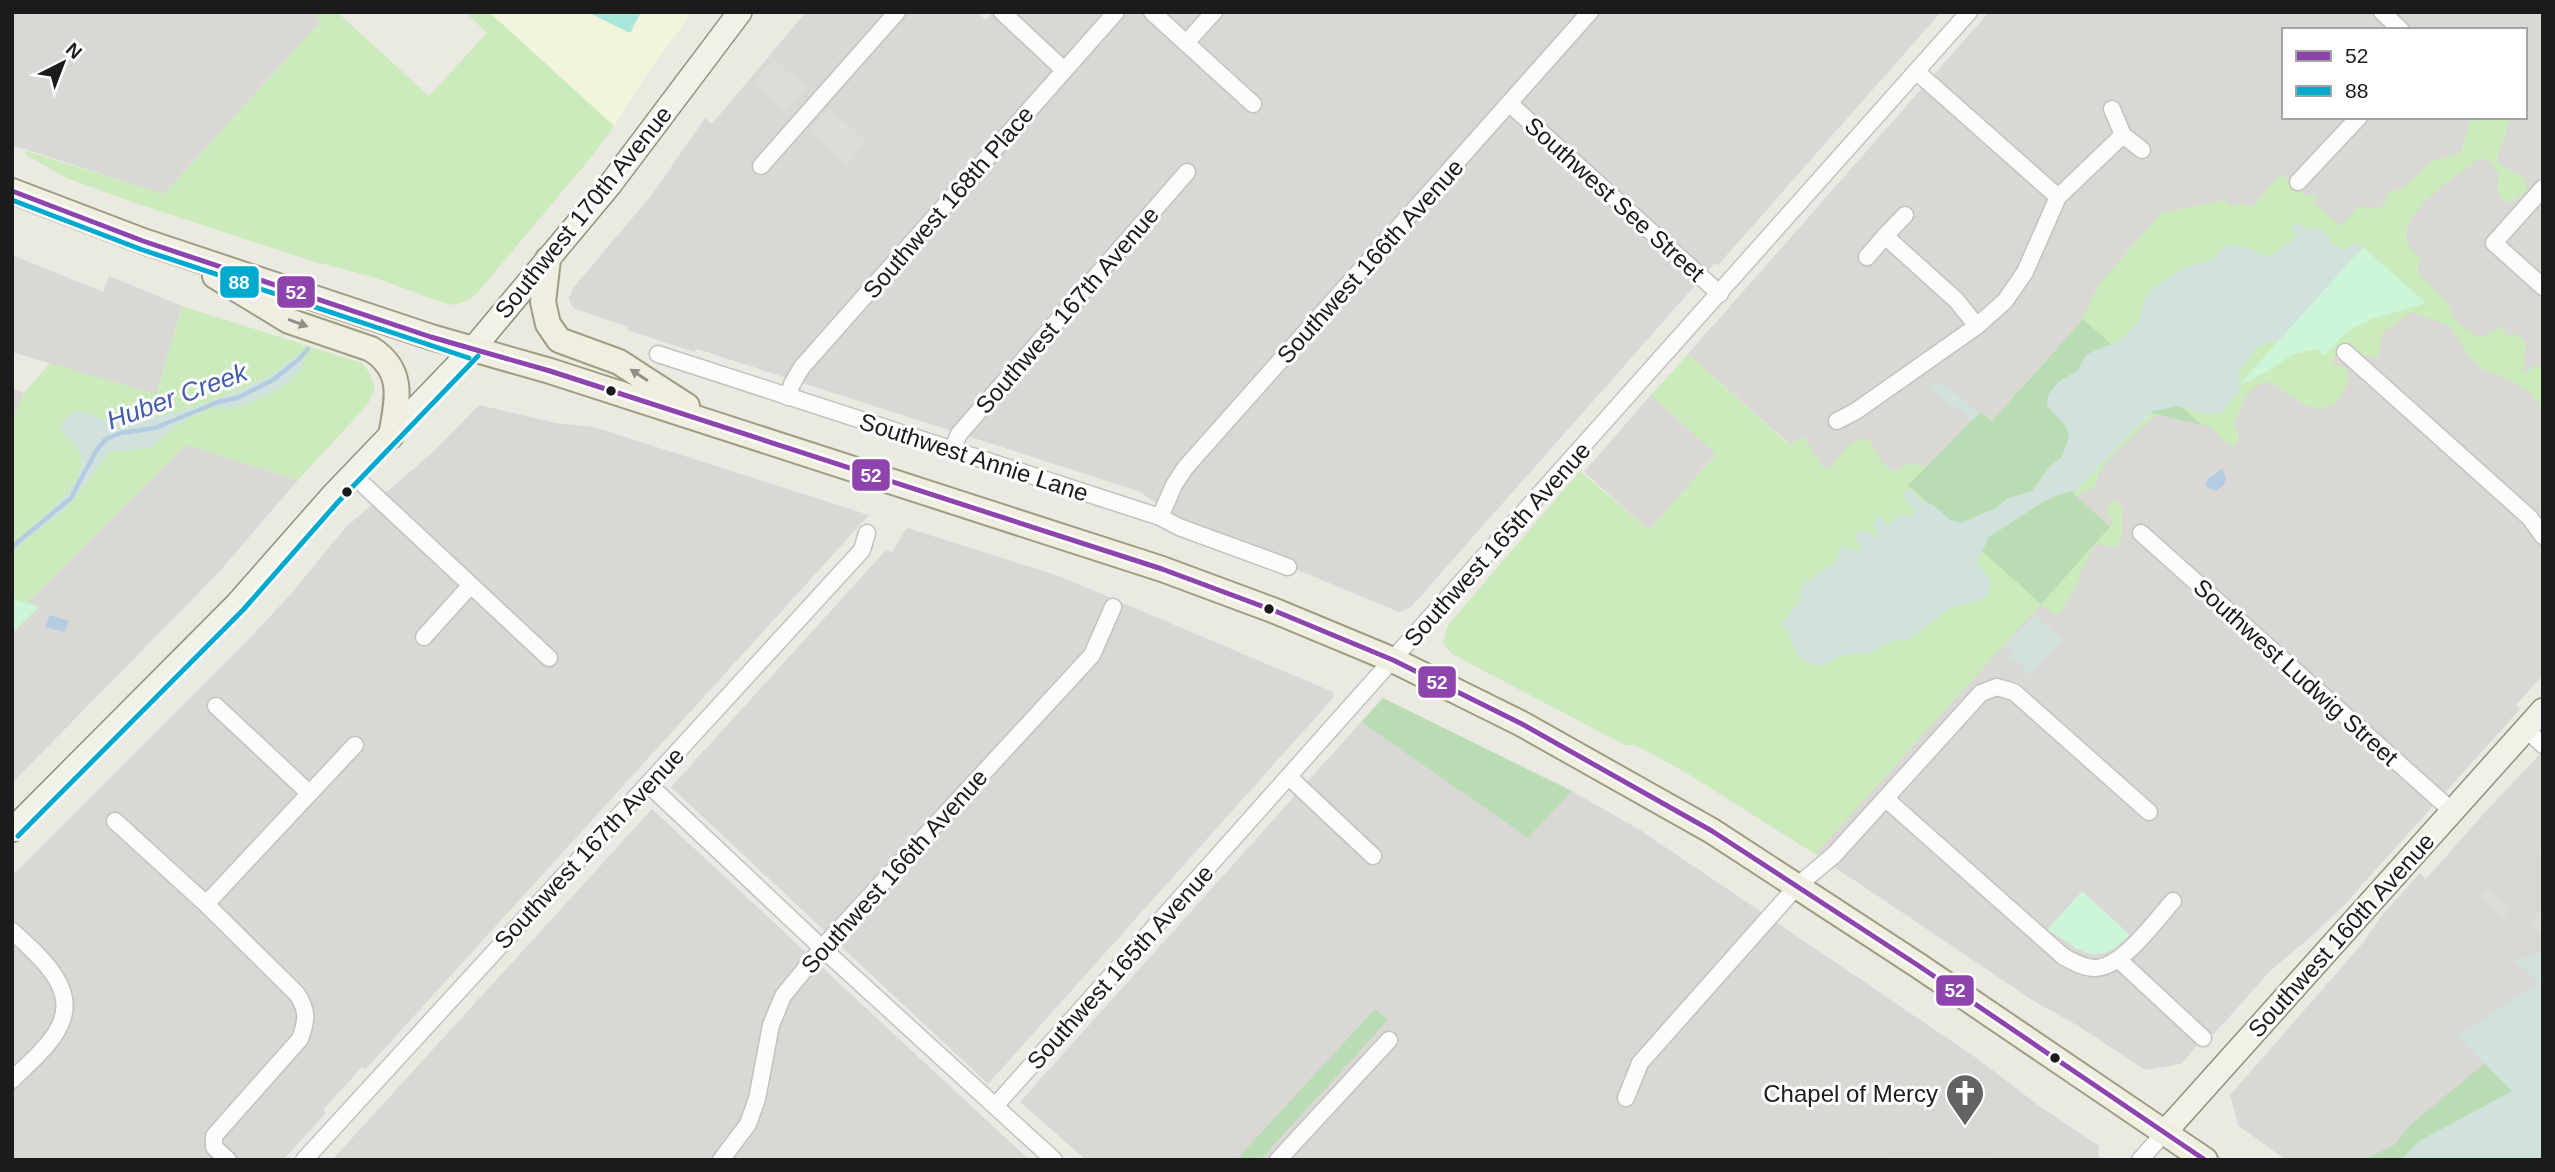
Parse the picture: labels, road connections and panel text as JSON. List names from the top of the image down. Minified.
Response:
{"streets":{"main road":["Southwest 170th Avenue","Southwest 160th Avenue"],"street":["Southwest See Street","Southwest 168th Place","Southwest 166th Avenue","Southwest 167th Avenue","Southwest Annie Lane","Southwest 165th Avenue","Southwest Ludwig Street"]},"crossings":[["Southwest See Street","Southwest 166th Avenue"],["Southwest See Street","Southwest 165th Avenue"],["Southwest 168th Place","Southwest Annie Lane"],["Southwest 166th Avenue","Southwest Annie Lane"],["Southwest 167th Avenue","Southwest Annie Lane"],["Southwest Ludwig Street","Southwest 160th Avenue"]],"water":["Huber Creek"],"places":{"church":["Chapel of Mercy"]},"lines":["transit line 52","transit line 88"],"legend":["52","88"],"north":"top right"}
